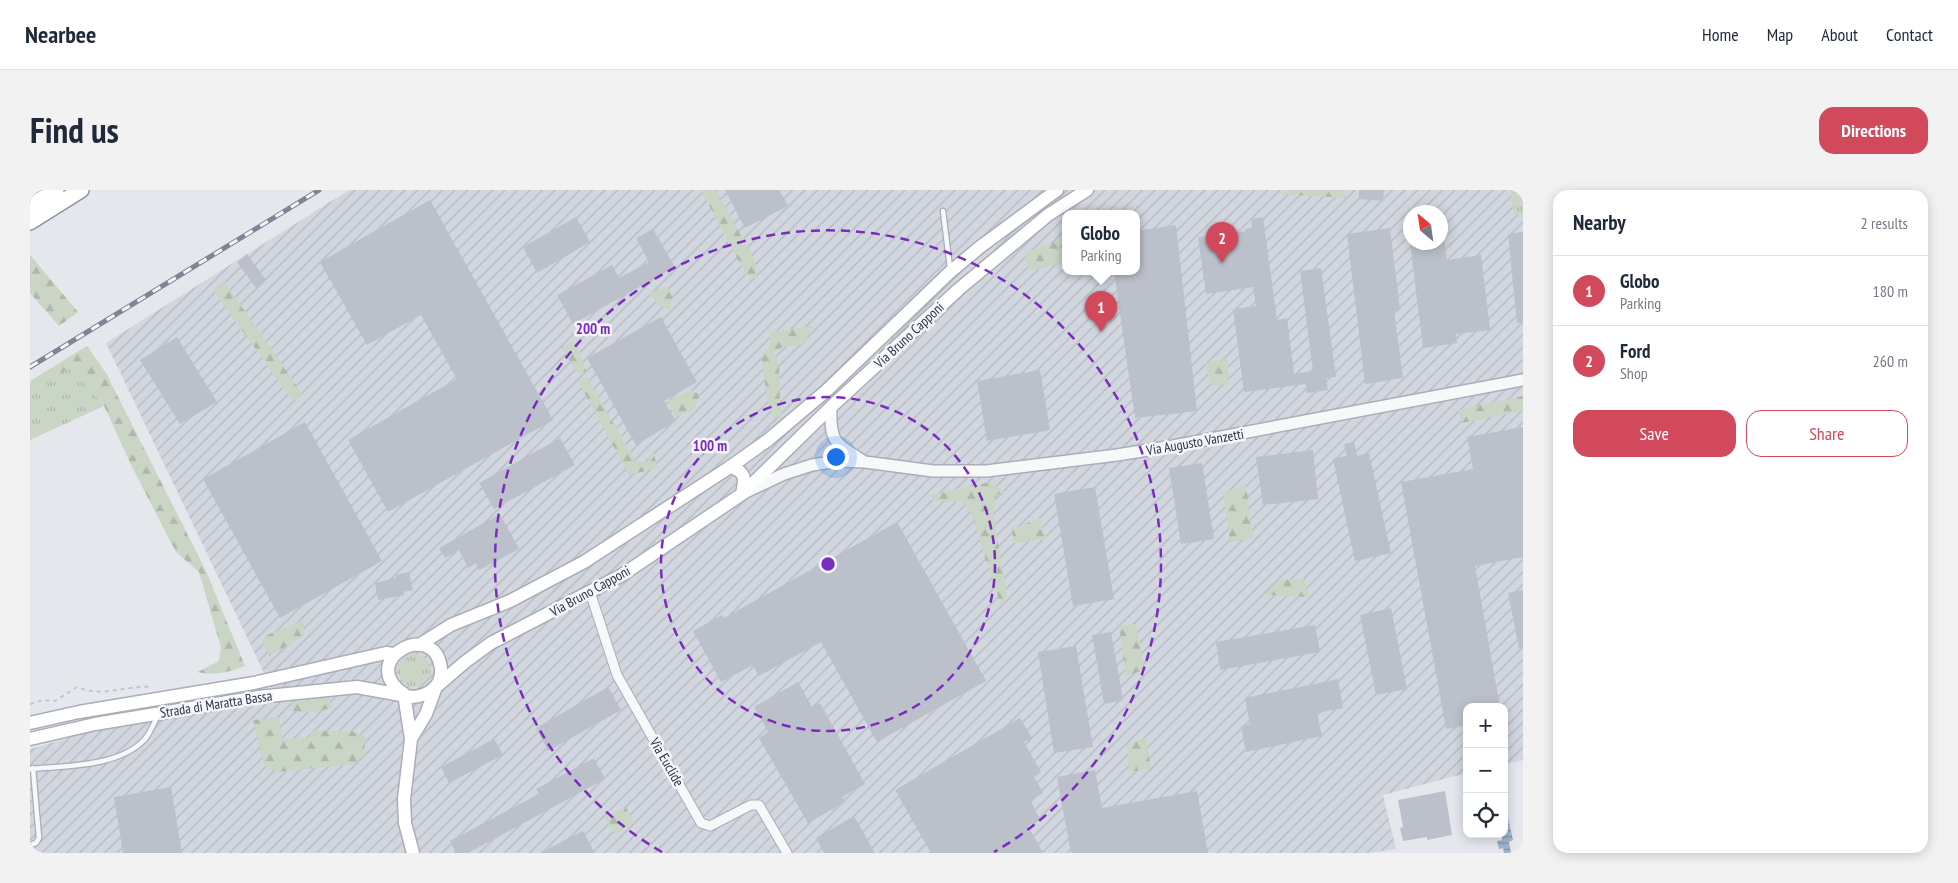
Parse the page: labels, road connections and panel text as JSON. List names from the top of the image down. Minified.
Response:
{"streets":{"main road":["Via Bruno Capponi","Strada di Maratta Bassa"],"street":["Via Augusto Vanzetti","Via Euclide"]},"crossings":[["Via Bruno Capponi","Via Augusto Vanzetti"],["Via Bruno Capponi","Strada di Maratta Bassa"],["Via Bruno Capponi","Via Euclide"]],"north":"top left","page":{"header":"Nearbee","nav":["Home","Map","About","Contact"],"title":"Find us","buttons":["Directions",["Save","Share"]],"heading":["Nearby","2 results"],"popup":["Globo","Parking"],"pins":["2","1"],"list":[{"mark":"1","name":"Globo","note":"Parking","value":"180 m"},{"mark":"2","name":"Ford","note":"Shop","value":"260 m"}],"map_buttons":["+","−"]},"rings":["200 m","100 m"]}
